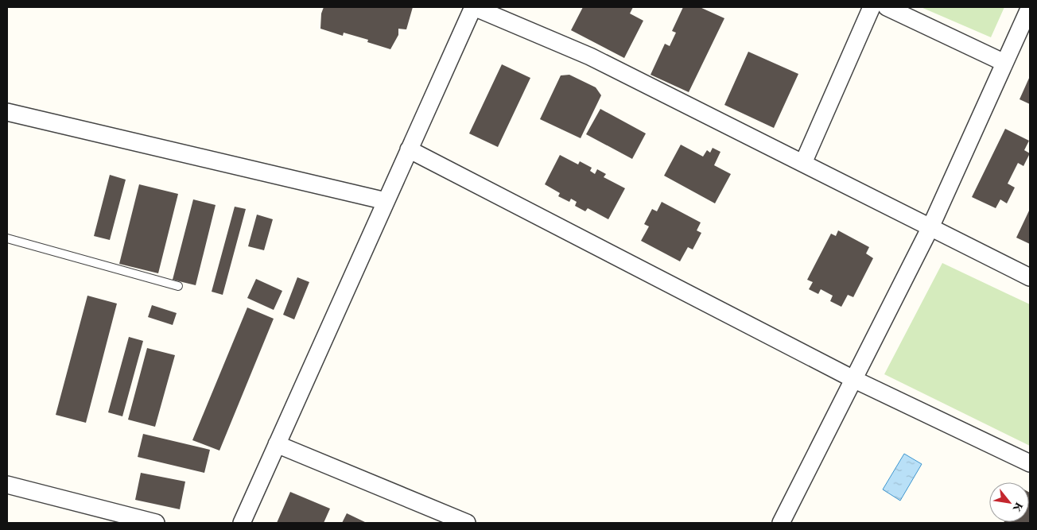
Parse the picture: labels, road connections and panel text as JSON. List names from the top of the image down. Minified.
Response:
{"north":"bottom right"}
